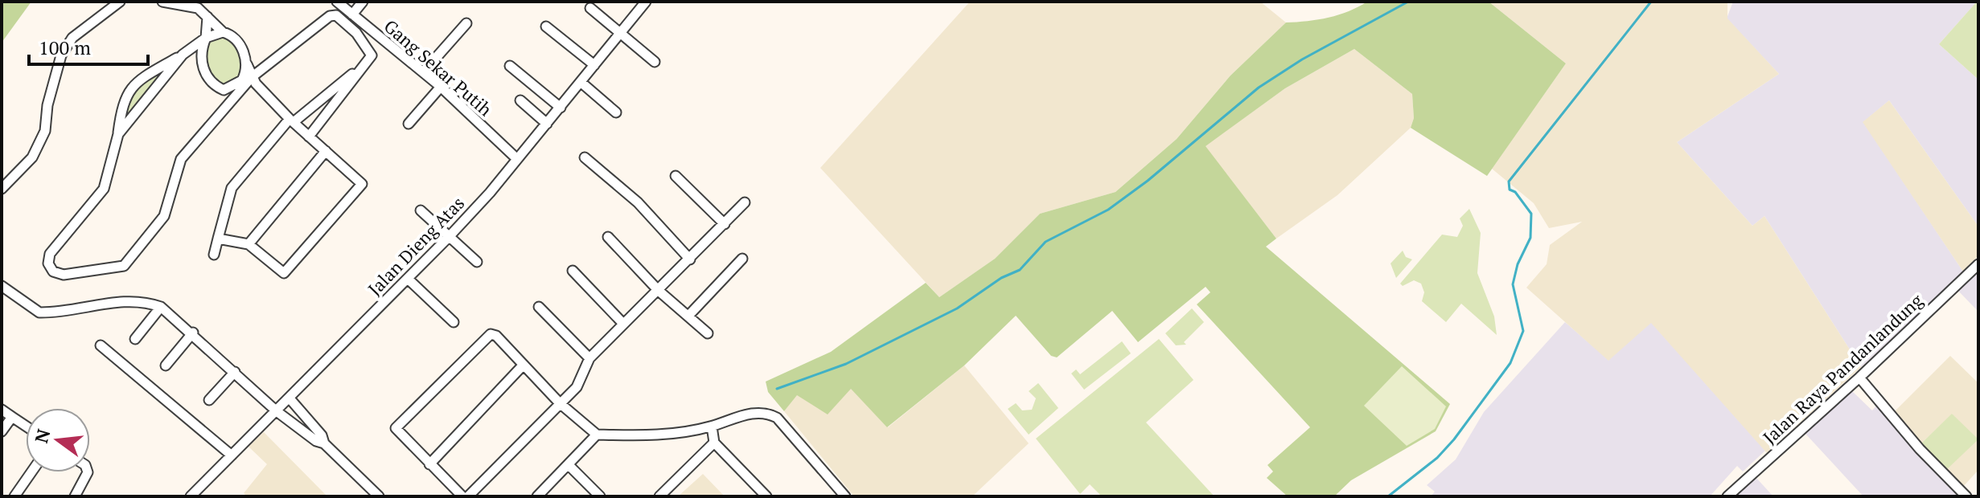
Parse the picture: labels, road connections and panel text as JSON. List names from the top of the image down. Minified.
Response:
{"streets":{"street":["Gang Sekar Putih","Jalan Dieng Atas","Jalan Raya Pandanlandung"]},"crossings":[["Gang Sekar Putih","Jalan Dieng Atas"]],"scale_bar":"100 m","north":"left"}
